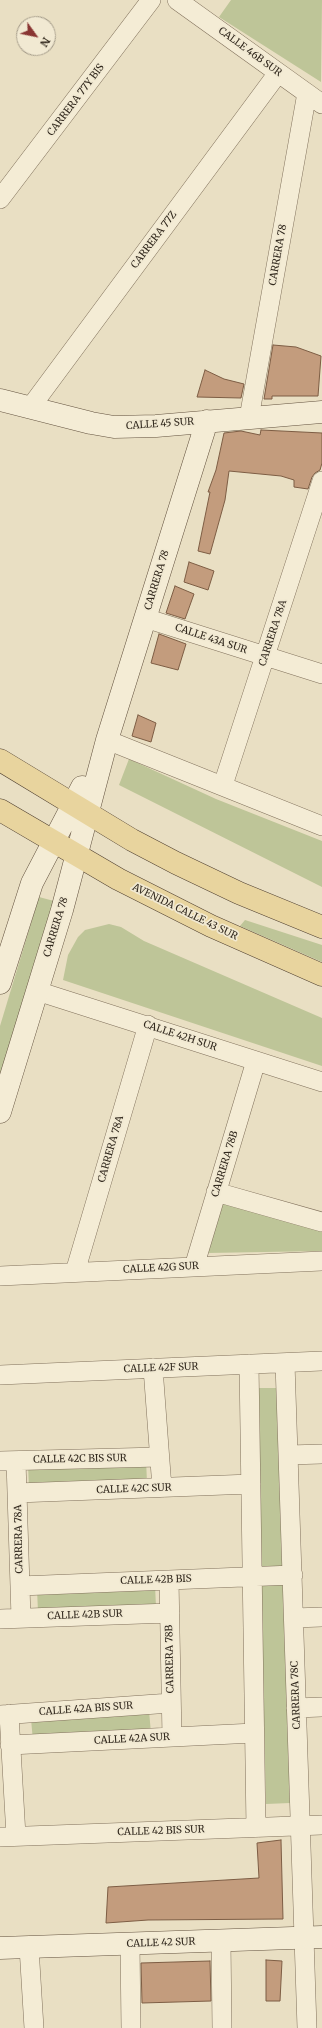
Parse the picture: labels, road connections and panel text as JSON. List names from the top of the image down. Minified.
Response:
{"streets":{"main road":["AVENIDA CALLE 43 SUR"],"street":["CALLE 46B SUR","CARRERA 77Y BIS","CARRERA 77Z","CARRERA 78","CALLE 45 SUR","CARRERA 78A","CALLE 43A SUR","CALLE 42H SUR","CARRERA 78B","CALLE 42G SUR","CALLE 42F SUR","CALLE 42C BIS SUR","CALLE 42C SUR","CALLE 42B BIS","CALLE 42B SUR","CARRERA 78C","CALLE 42A BIS SUR","CALLE 42A SUR","CALLE 42 BIS SUR","CALLE 42 SUR"]},"crossings":[["CALLE 46B SUR","CARRERA 77Z"],["CALLE 46B SUR","CARRERA 78"],["CARRERA 77Z","CALLE 45 SUR"],["CARRERA 78","CALLE 45 SUR"],["CARRERA 78","CALLE 43A SUR"],["CARRERA 78","AVENIDA CALLE 43 SUR"],["CARRERA 78","CALLE 42H SUR"],["CARRERA 78A","CALLE 43A SUR"],["CARRERA 78A","CALLE 42H SUR"],["CARRERA 78A","CALLE 42G SUR"],["CARRERA 78A","CALLE 42C BIS SUR"],["CARRERA 78A","CALLE 42C SUR"],["CARRERA 78A","CALLE 42B BIS"],["CARRERA 78A","CALLE 42B SUR"],["CALLE 42H SUR","CARRERA 78B"],["CARRERA 78B","CALLE 42G SUR"],["CARRERA 78B","CALLE 42B BIS"],["CARRERA 78B","CALLE 42B SUR"],["CARRERA 78B","CALLE 42A BIS SUR"],["CARRERA 78B","CALLE 42A SUR"],["CALLE 42F SUR","CARRERA 78C"],["CALLE 42B BIS","CARRERA 78C"],["CARRERA 78C","CALLE 42 BIS SUR"],["CARRERA 78C","CALLE 42 SUR"]],"north":"bottom right"}
